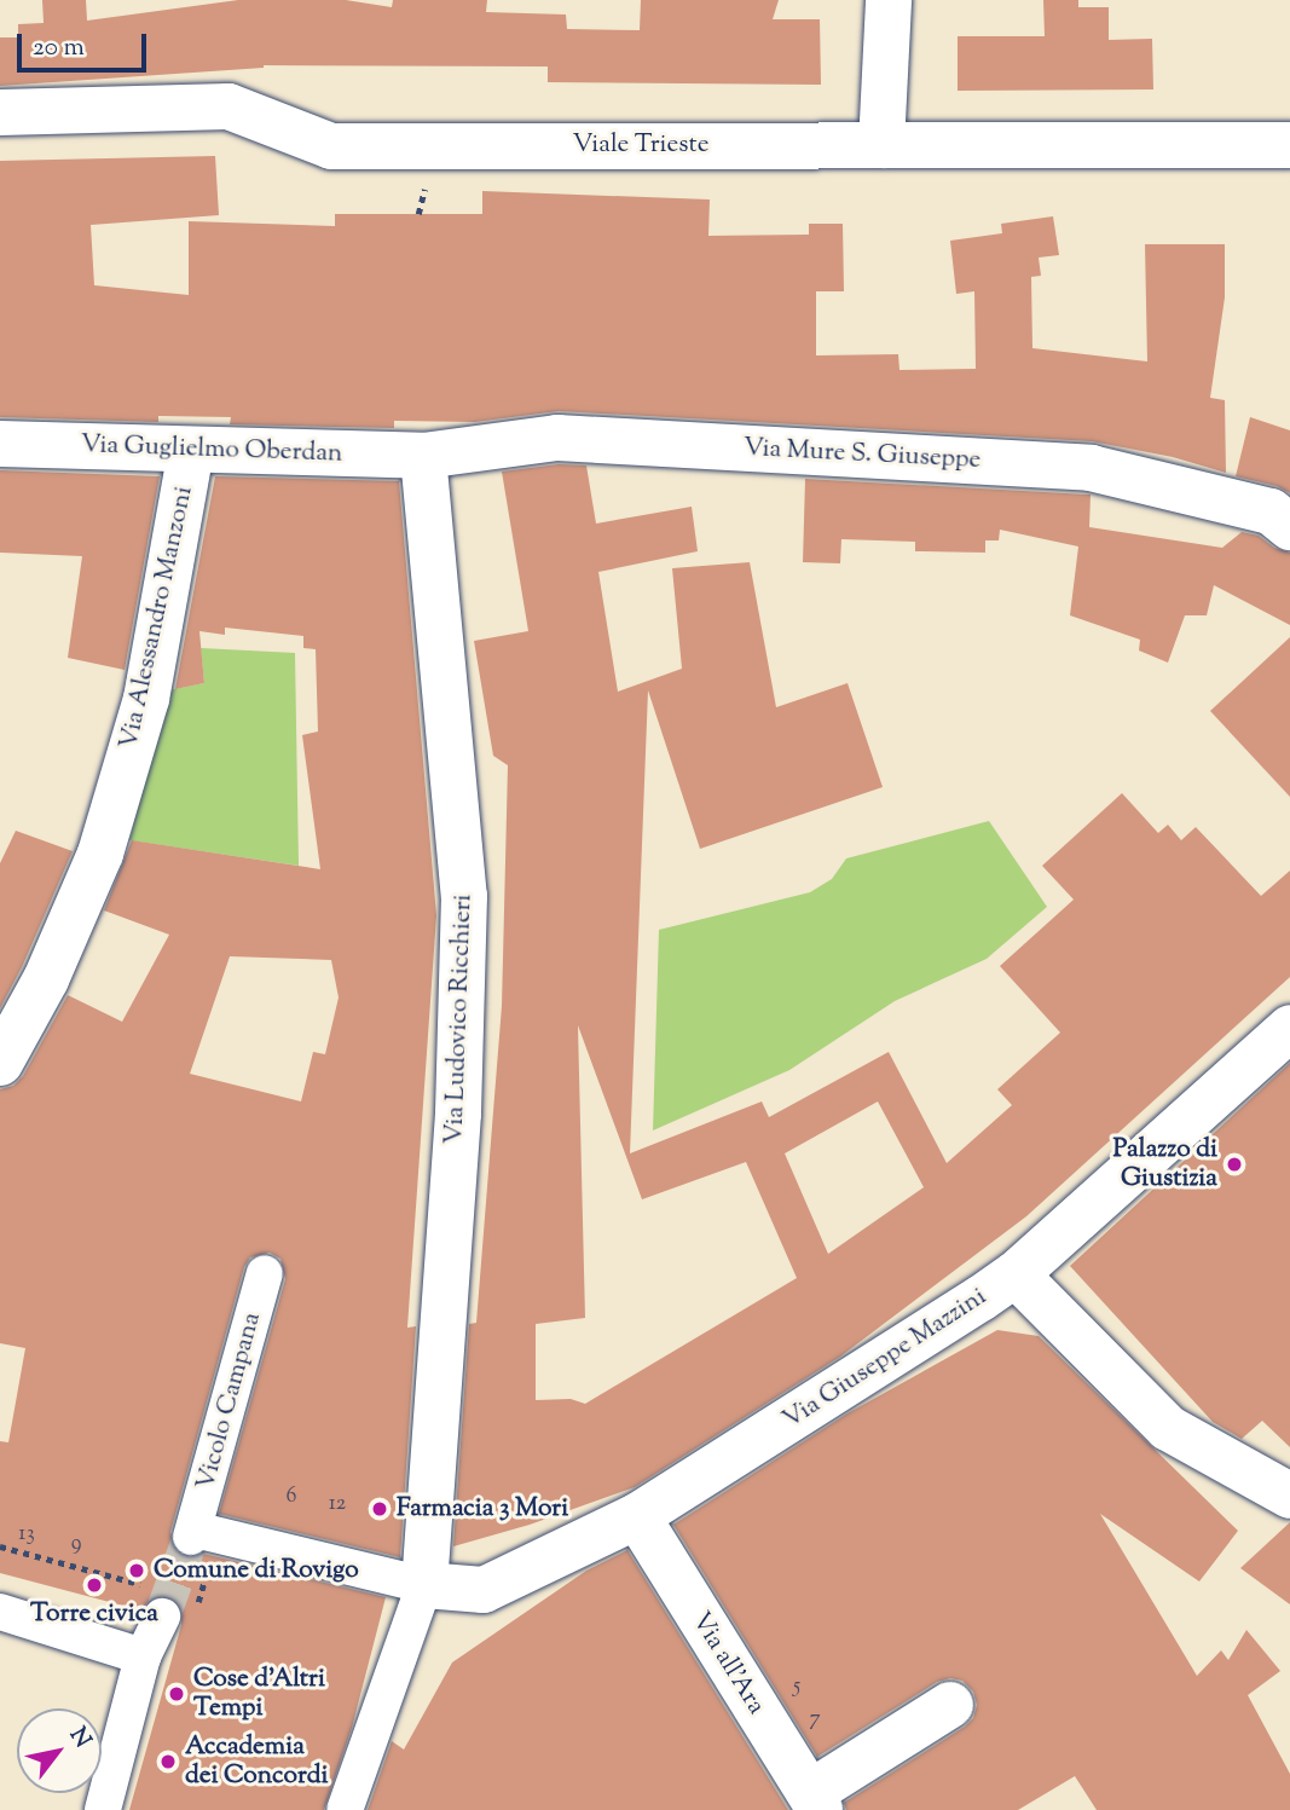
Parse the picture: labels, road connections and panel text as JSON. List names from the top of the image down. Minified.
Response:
{"streets":{"street":["Viale Trieste","Via Guglielmo Oberdan","Via Mure S. Giuseppe","Via Alessandro Manzoni","Via Ludovico Ricchieri","Via Giuseppe Mazzini","Vicolo Campana","Via all'Ara"]},"crossings":[["Via Guglielmo Oberdan","Via Mure S. Giuseppe"],["Via Guglielmo Oberdan","Via Alessandro Manzoni"],["Via Guglielmo Oberdan","Via Ludovico Ricchieri"],["Via Mure S. Giuseppe","Via Ludovico Ricchieri"],["Via Ludovico Ricchieri","Via Giuseppe Mazzini"],["Via Ludovico Ricchieri","Vicolo Campana"],["Via Giuseppe Mazzini","Vicolo Campana"],["Via Giuseppe Mazzini","Via all'Ara"]],"places":["Palazzo di Giustizia","Farmacia 3 Mori","Comune di Rovigo","Torre civica","Cose d'Altri Tempi","Accademia dei Concordi"],"house_numbers":["6","12","13","9","5","7"],"scale_bar":"20 m","north":"top right"}
